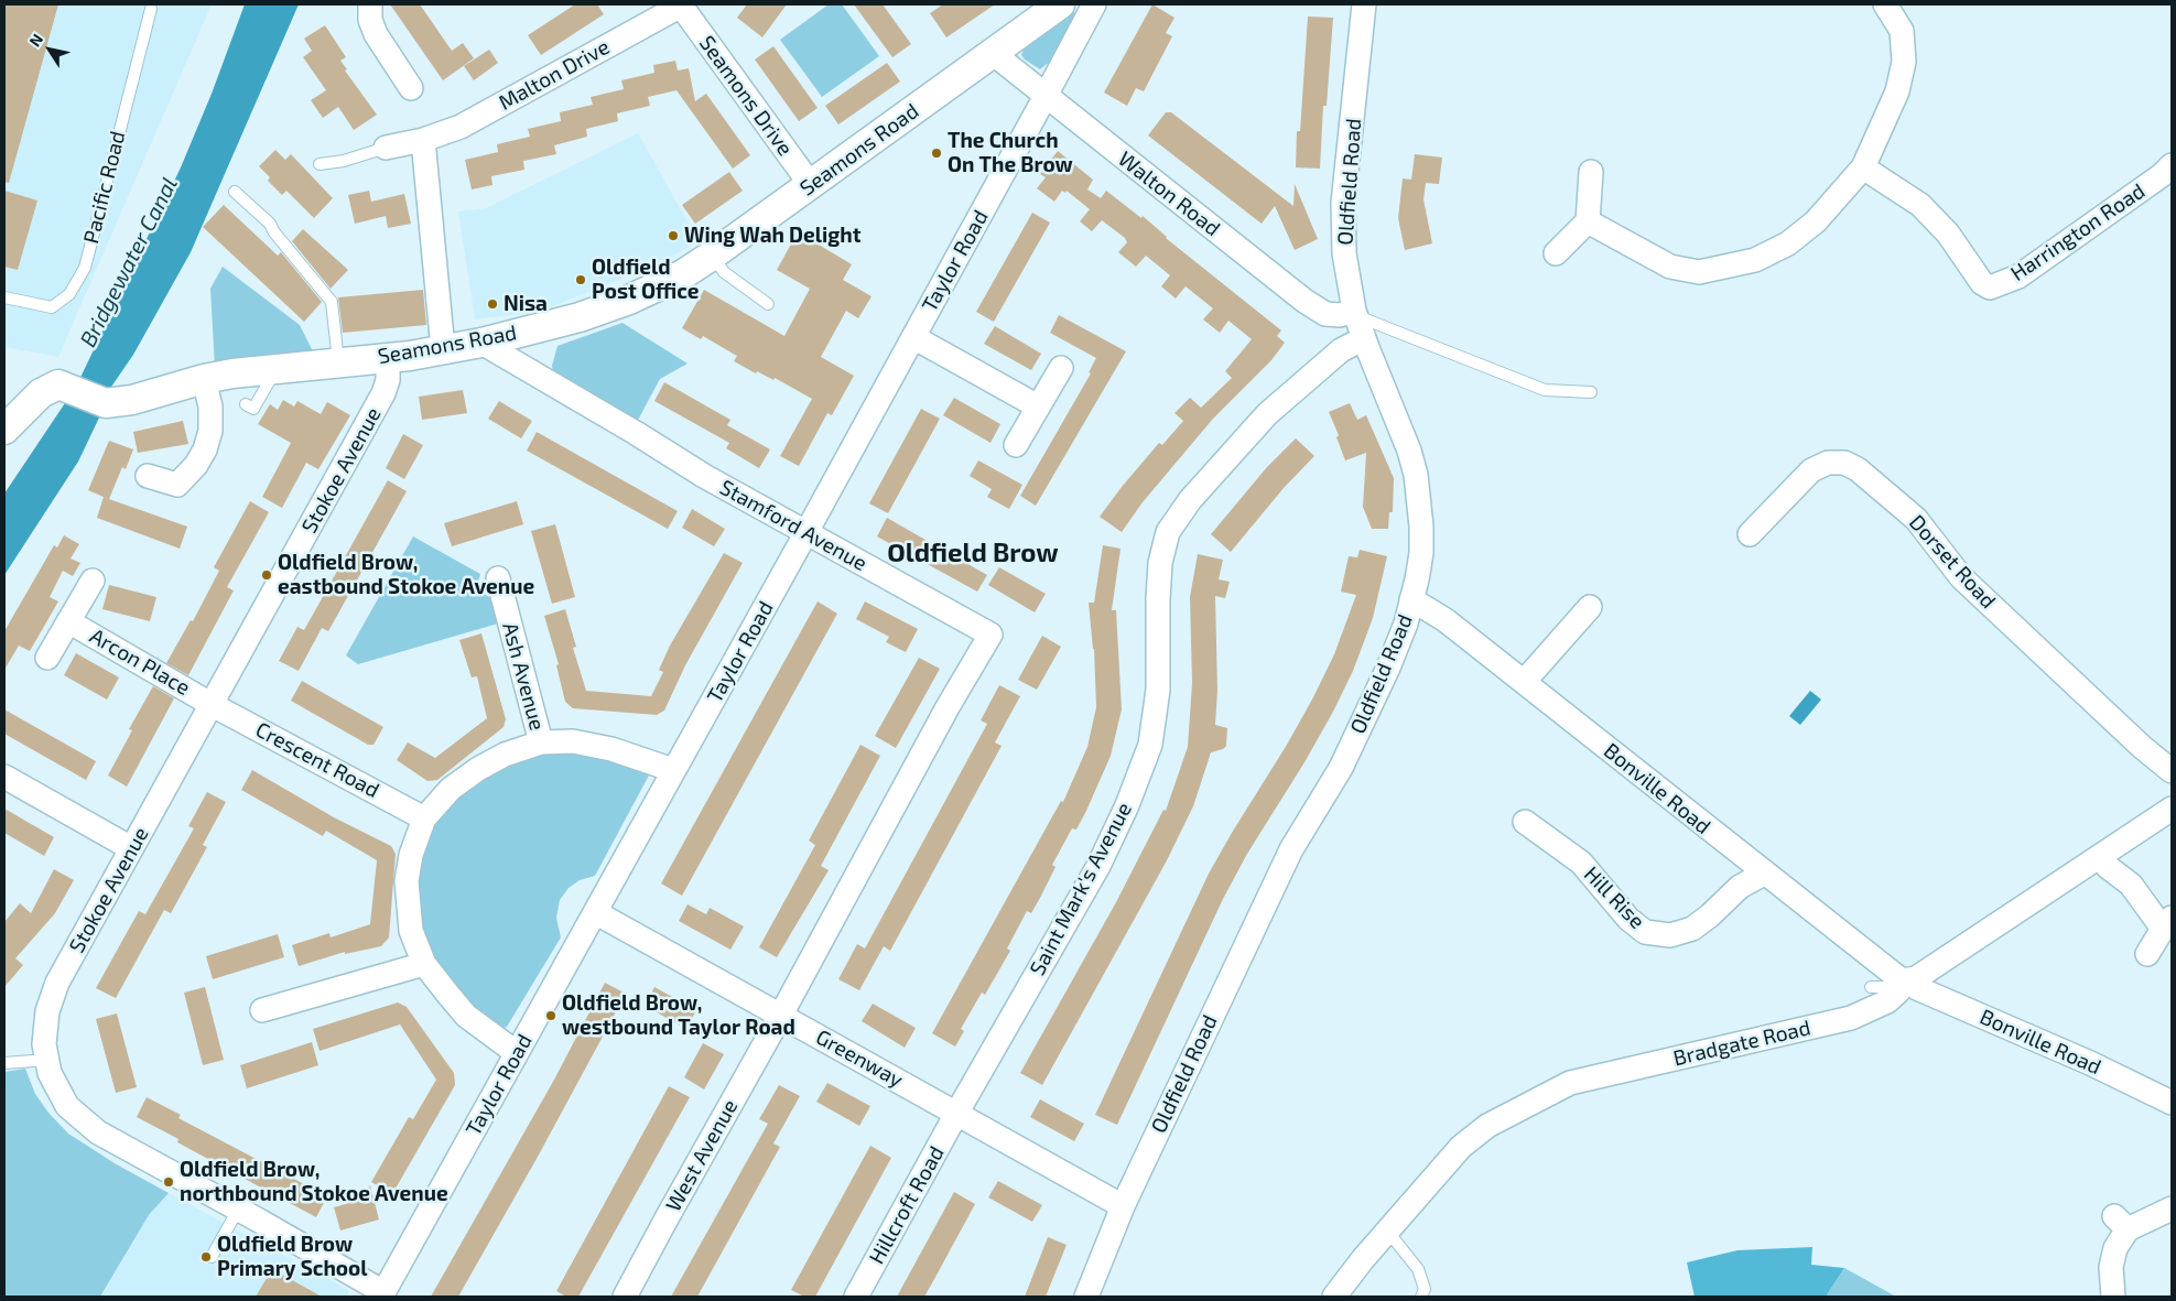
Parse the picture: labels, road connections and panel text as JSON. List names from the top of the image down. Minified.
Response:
{"streets":{"street":["Malton Drive","Seamons Drive","Seamons Road","Oldfield Road","Walton Road","Harrington Road","Taylor Road","Stokoe Avenue","Stamford Avenue","Dorset Road","Arcon Place","Ash Avenue","Crescent Road","Bonville Road","Saint Mark's Avenue","Hill Rise","Bradgate Road","Greenway","West Avenue","Hillcroft Road"],"lane":["Pacific Road"]},"crossings":[["Malton Drive","Seamons Drive"],["Seamons Drive","Seamons Road"],["Seamons Road","Walton Road"],["Seamons Road","Stokoe Avenue"],["Seamons Road","Stamford Avenue"],["Oldfield Road","Walton Road"],["Oldfield Road","Bonville Road"],["Oldfield Road","Saint Mark's Avenue"],["Oldfield Road","Greenway"],["Walton Road","Taylor Road"],["Taylor Road","Stokoe Avenue"],["Taylor Road","Stamford Avenue"],["Taylor Road","Greenway"],["Stokoe Avenue","Arcon Place"],["Stokoe Avenue","Crescent Road"],["Stamford Avenue","Greenway"],["Stamford Avenue","West Avenue"],["Arcon Place","Crescent Road"],["Bonville Road","Hill Rise"],["Bonville Road","Bradgate Road"],["Saint Mark's Avenue","Greenway"],["Saint Mark's Avenue","Hillcroft Road"],["Greenway","West Avenue"],["Greenway","Hillcroft Road"]],"districts":["Oldfield Brow"],"water":["Bridgewater Canal"],"places":["The Church On The Brow","Wing Wah Delight","Oldfield Post Office","Nisa","Oldfield Brow, eastbound Stokoe Avenue","Oldfield Brow, westbound Taylor Road","Oldfield Brow, northbound Stokoe Avenue","Oldfield Brow Primary School"],"north":"top left"}
